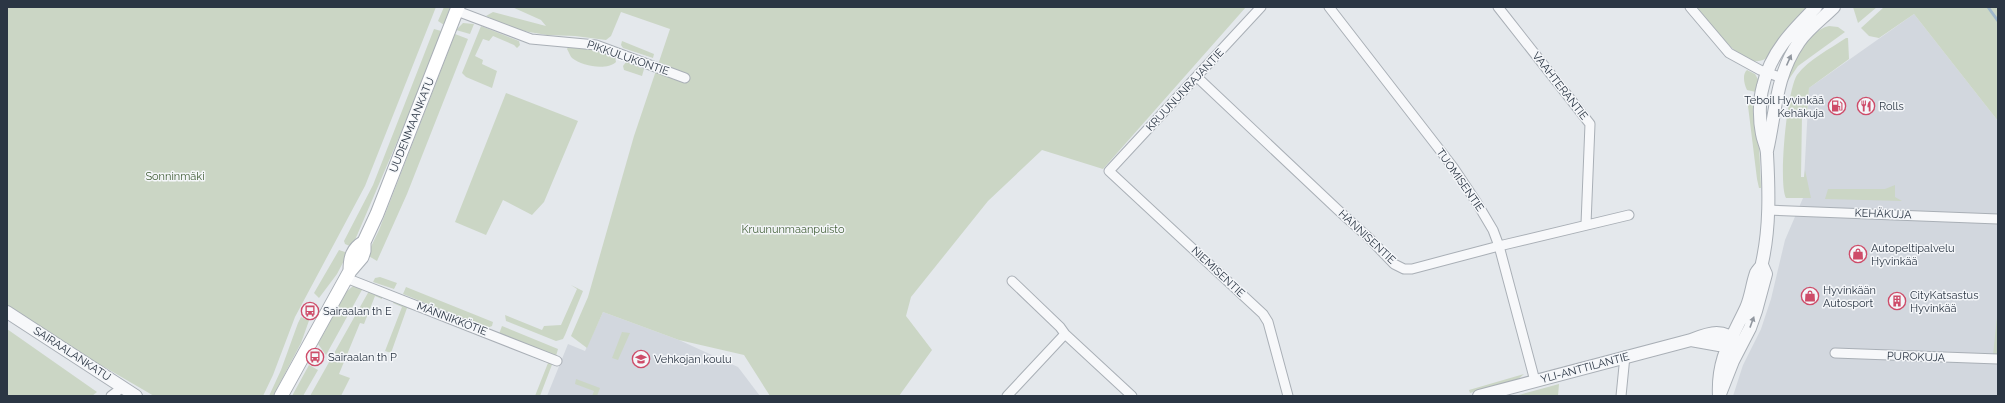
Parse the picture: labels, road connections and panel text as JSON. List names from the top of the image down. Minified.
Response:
{"streets":{"main road":["UUDENMAANKATU"],"street":["PIKKULUKONTIE","VAAHTERANTIE","KRUUNUNRAJANTIE","TUOMISENTIE","KEHÄKUJA","HANNISENTIE","NIEMISENTIE","MÄNNIKKÖTIE","SAIRAALANKATU","PUROKUJA","YLI-ANTTILANTIE"]},"crossings":[["PIKKULUKONTIE","UUDENMAANKATU"],["VAAHTERANTIE","HANNISENTIE"],["KRUUNUNRAJANTIE","HANNISENTIE"],["KRUUNUNRAJANTIE","NIEMISENTIE"],["UUDENMAANKATU","MÄNNIKKÖTIE"],["TUOMISENTIE","HANNISENTIE"],["TUOMISENTIE","YLI-ANTTILANTIE"]],"parks":["Sonninmäki","Kruununmaanpuisto"],"places":{"fuel station":["Teboil Hyvinkää Kehäkuja"],"restaurant":["Rolls"],"shop":["Autopeltipalvelu Hyvinkää","Hyvinkään Autosport"],"building":["CityKatsastus Hyvinkää"],"bus stop":["Sairaalan th E","Sairaalan th P"],"school or university":["Vehkojan koulu"]}}
